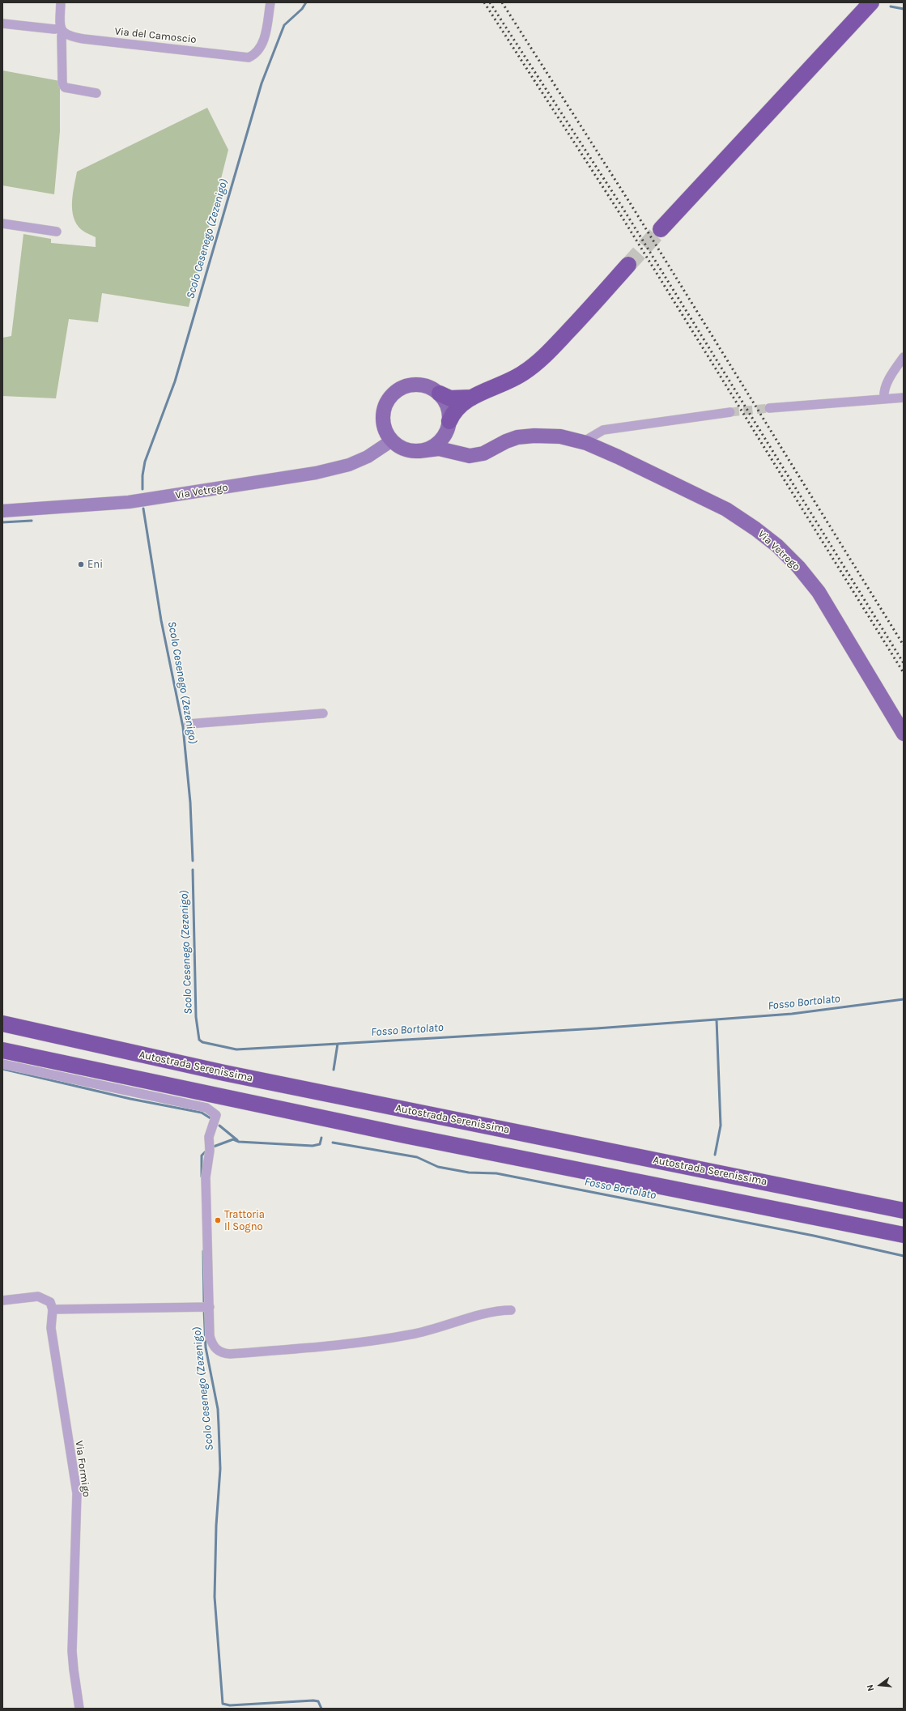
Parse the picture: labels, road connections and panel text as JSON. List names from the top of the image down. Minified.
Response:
{"streets":{"highway":["Autostrada Serenissima"],"main road":["Via Vetrego"],"street":["Via del Camoscio","Via Formigo"]},"water":["Scolo Cesenego (Zezenigo)","Fosso Bortolato"],"places":["Eni","Trattoria Il Sogno"],"north":"left"}
